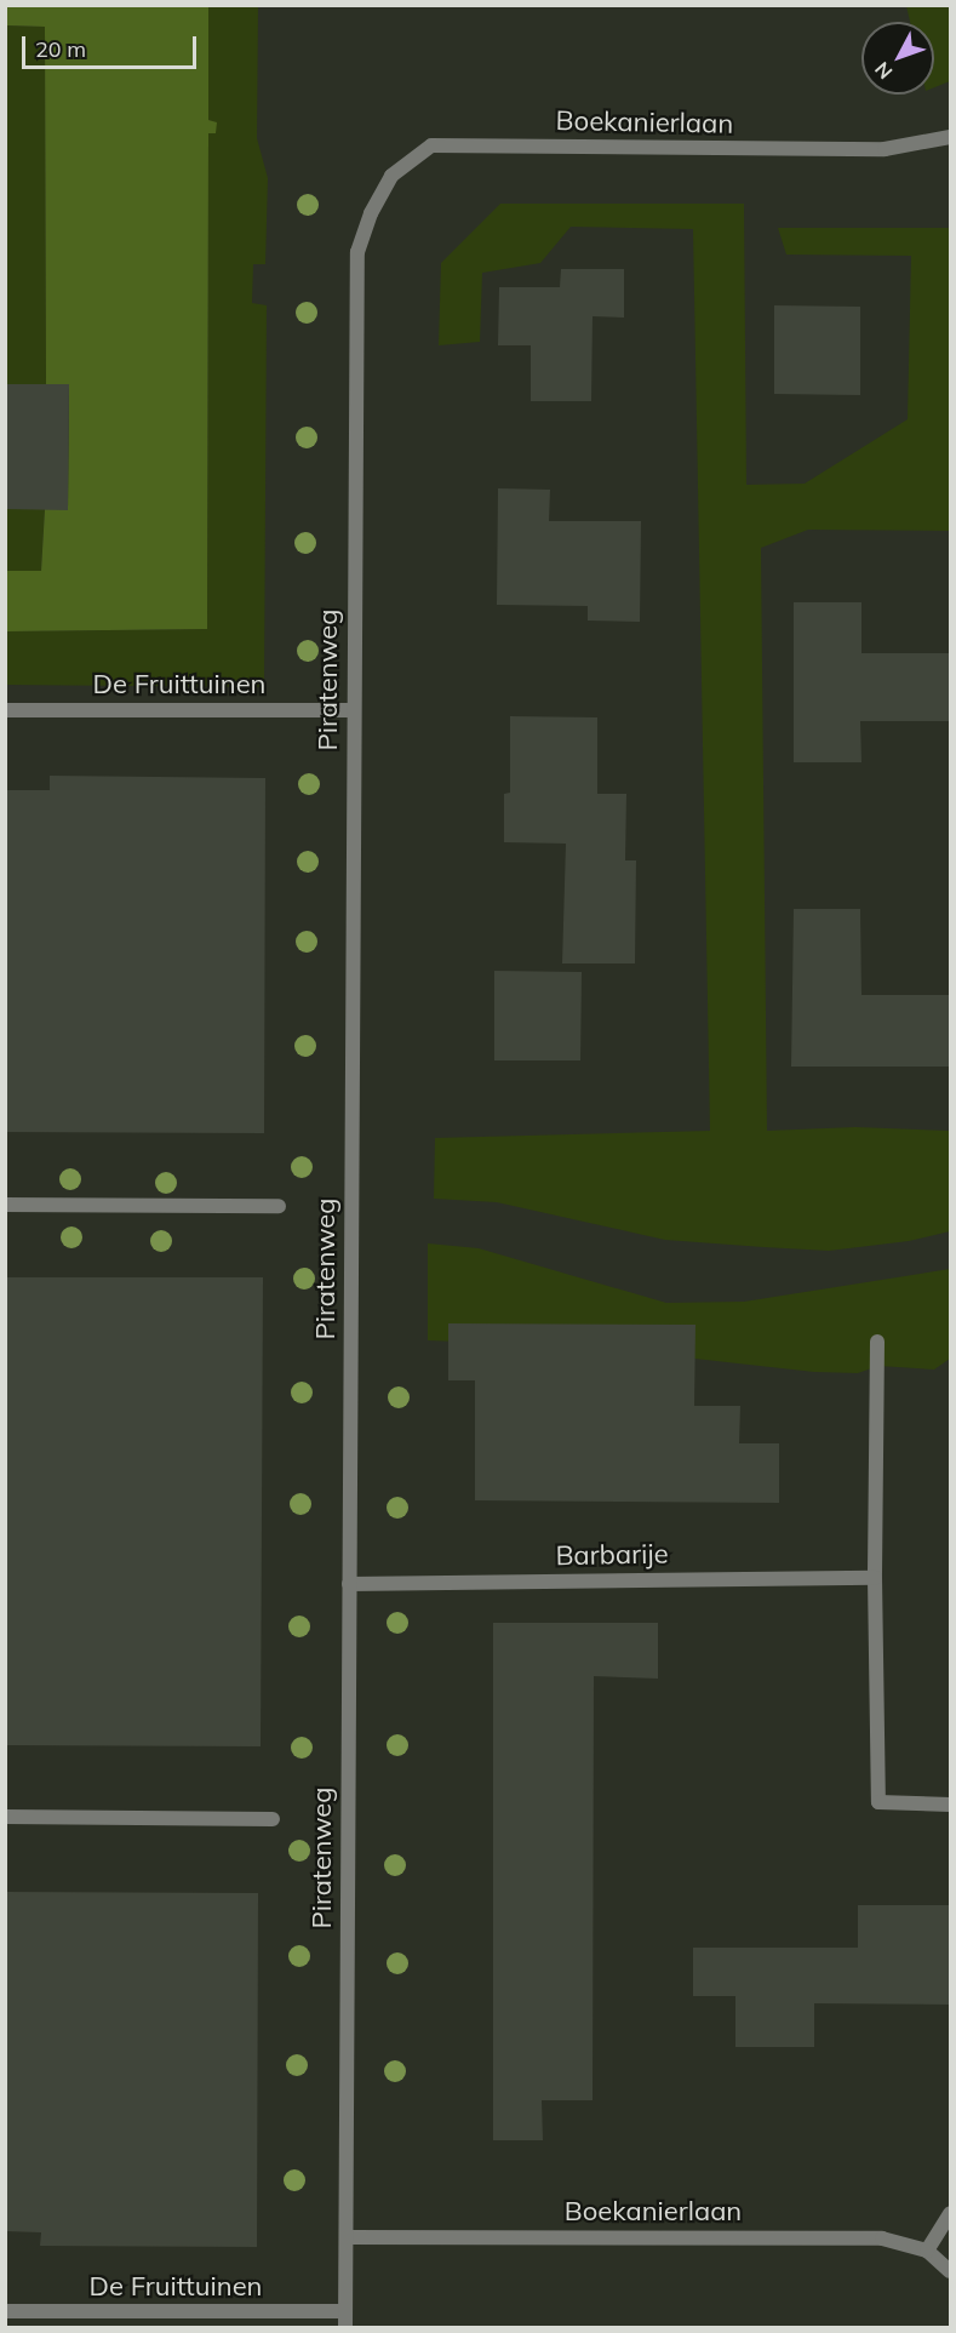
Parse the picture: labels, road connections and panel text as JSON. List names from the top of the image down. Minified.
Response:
{"streets":{"street":["Boekanierlaan","Piratenweg","De Fruittuinen","Barbarije"]},"crossings":[["Boekanierlaan","Piratenweg"],["Piratenweg","De Fruittuinen"],["Piratenweg","Barbarije"]],"scale_bar":"20 m","north":"bottom left"}
